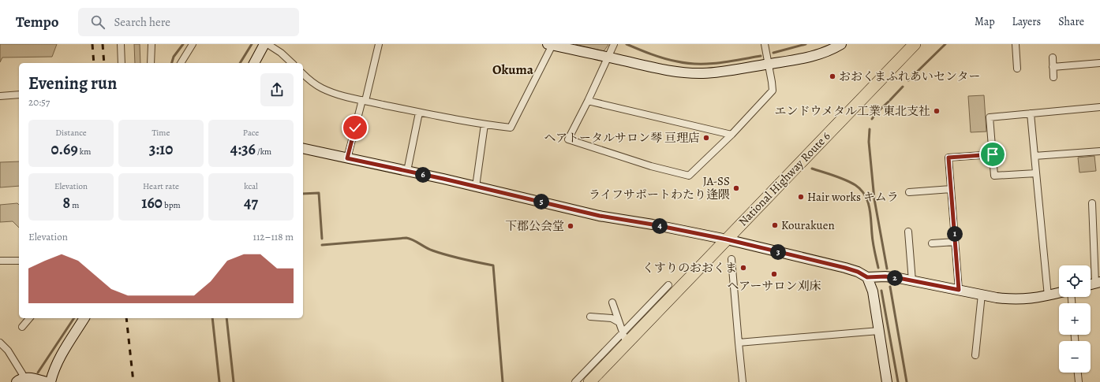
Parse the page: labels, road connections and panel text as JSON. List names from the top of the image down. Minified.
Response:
{"streets":{"highway":["National Highway Route 6"]},"districts":["Okuma"],"places":["おおくまふれあいセンター","エンドウメタル工業 東北支社","ヘアトータルサロン琴 亘理店","JA-SS ライフサポートわたり逢隈","Hair works キムラ","Kourakuen","下郡公会堂","くすりのおおくま","ヘアーサロン刈床"],"page":{"header":"Tempo","search":"Search here","nav":["Map","Layers","Share"],"heading":["Evening run","20:57"],"stats":[["Distance","0.69 km"],["Time","3:10"],["Pace","4:36 /km"],["Elevation","8 m"],["Heart rate","160 bpm"],["kcal","47"]],"pins":["6","5","4","1","3","2"],"chart":["Elevation","112–118 m"],"map_buttons":["+","−"]}}
